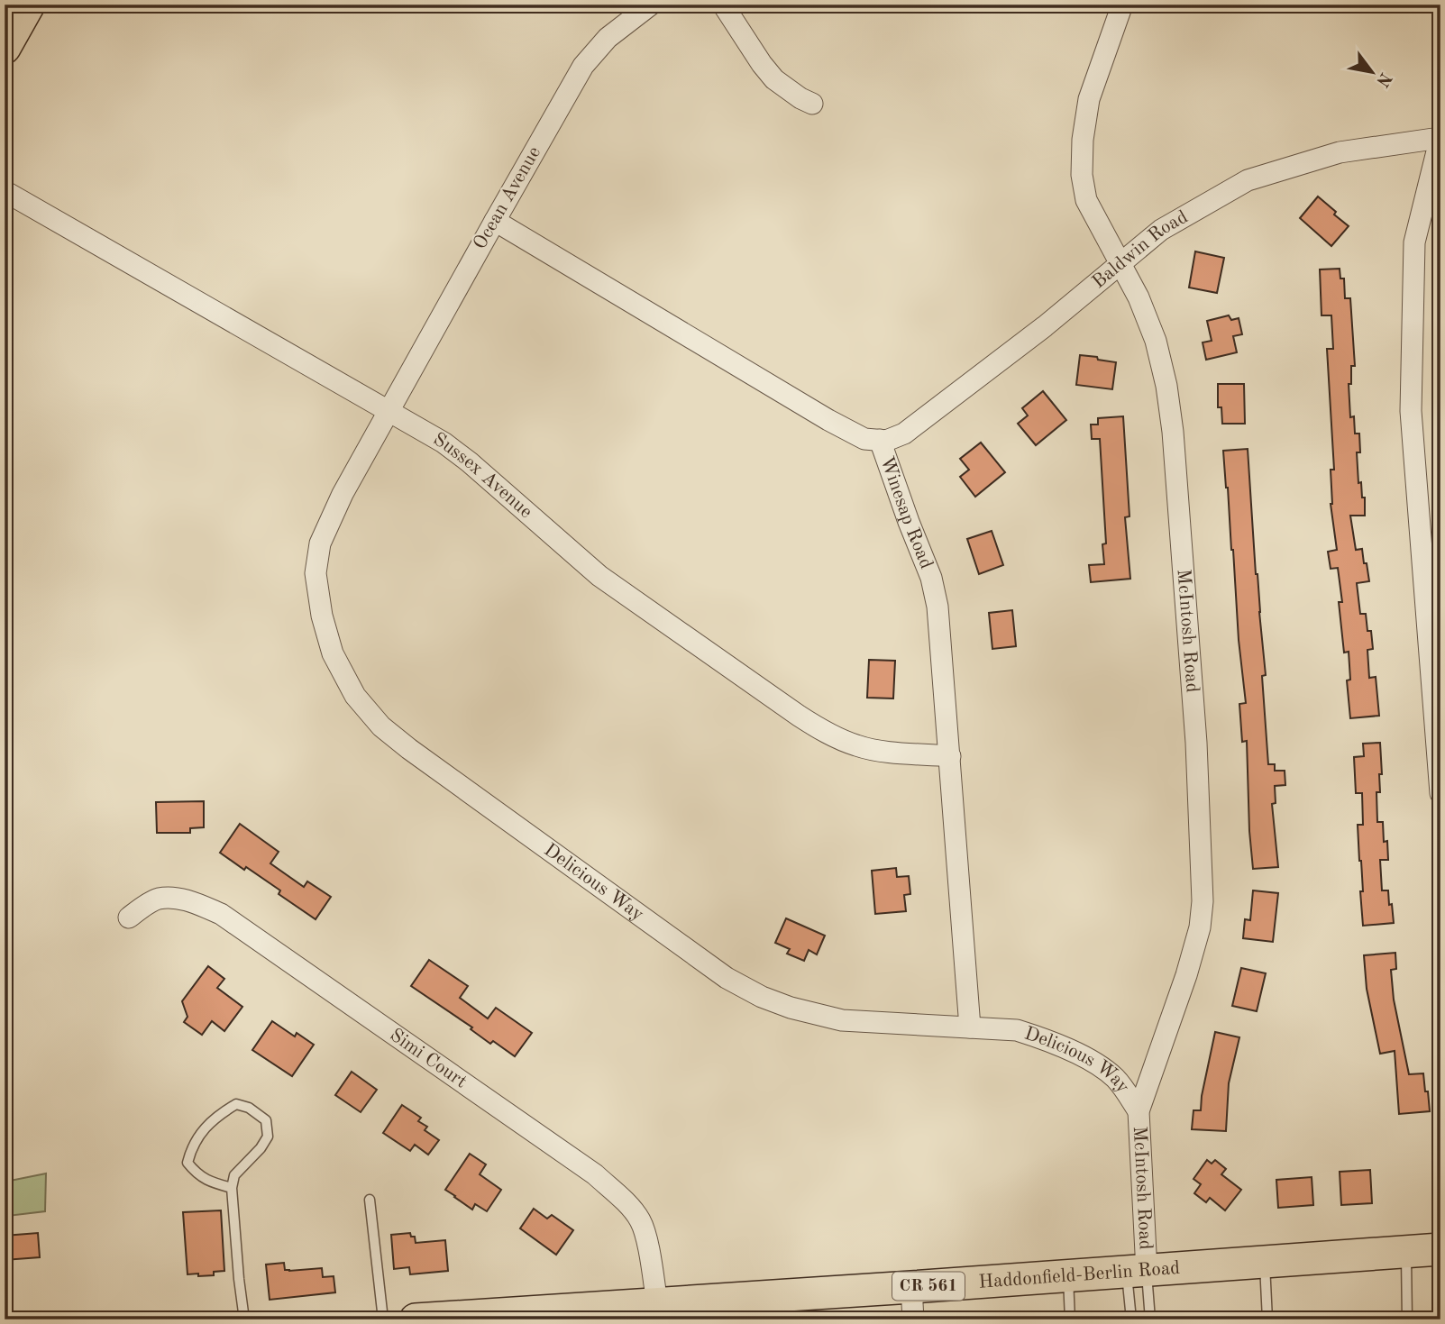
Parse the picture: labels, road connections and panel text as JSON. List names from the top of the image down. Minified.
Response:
{"streets":{"main road":["Haddonfield-Berlin Road","CR 561"],"street":["Ocean Avenue","Baldwin Road","Sussex Avenue","Winesap Road","McIntosh Road","Delicious Way","Simi Court"]},"crossings":[["Ocean Avenue","Sussex Avenue"],["Ocean Avenue","Winesap Road"],["Ocean Avenue","Delicious Way"],["Baldwin Road","Winesap Road"],["Baldwin Road","McIntosh Road"],["Sussex Avenue","Winesap Road"],["Sussex Avenue","Delicious Way"],["Winesap Road","Delicious Way"],["McIntosh Road","Delicious Way"],["McIntosh Road","Haddonfield-Berlin Road"],["Simi Court","Haddonfield-Berlin Road"]],"north":"bottom right"}
